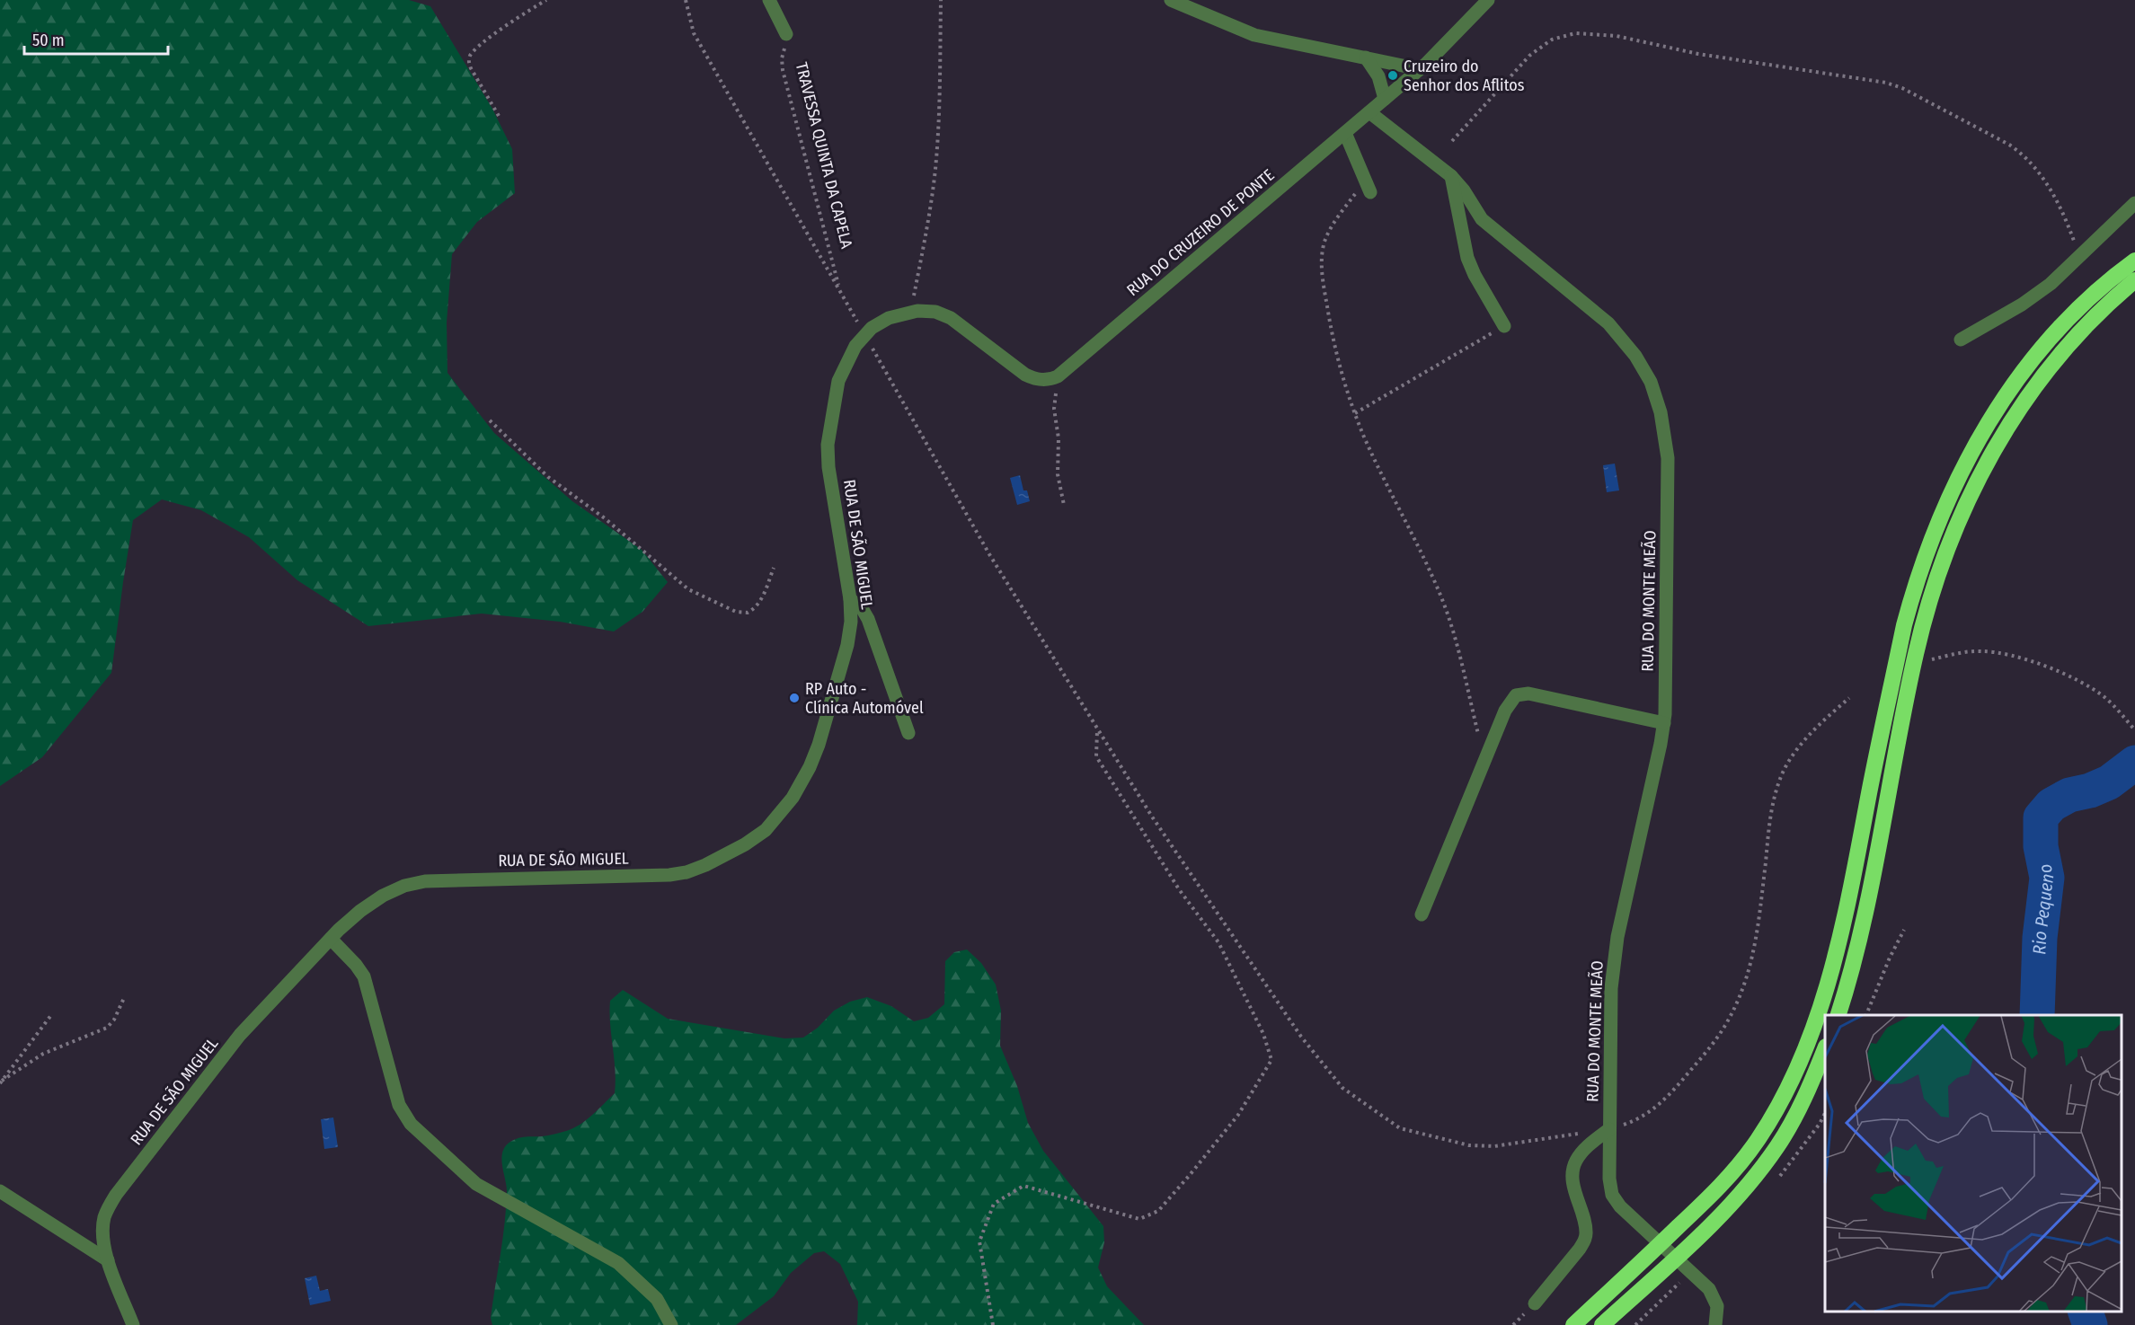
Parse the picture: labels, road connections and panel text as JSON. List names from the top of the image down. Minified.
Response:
{"streets":{"street":["RUA DO CRUZEIRO DE PONTE","RUA DE SÃO MIGUEL","RUA DO MONTE MEÃO"],"path":["TRAVESSA QUINTA DA CAPELA"]},"crossings":[["RUA DO CRUZEIRO DE PONTE","RUA DO MONTE MEÃO"]],"water":["Rio Pequeno"],"places":["Cruzeiro do Senhor dos Aflitos","RP Auto - Clínica Automóvel"],"scale_bar":"50 m"}
